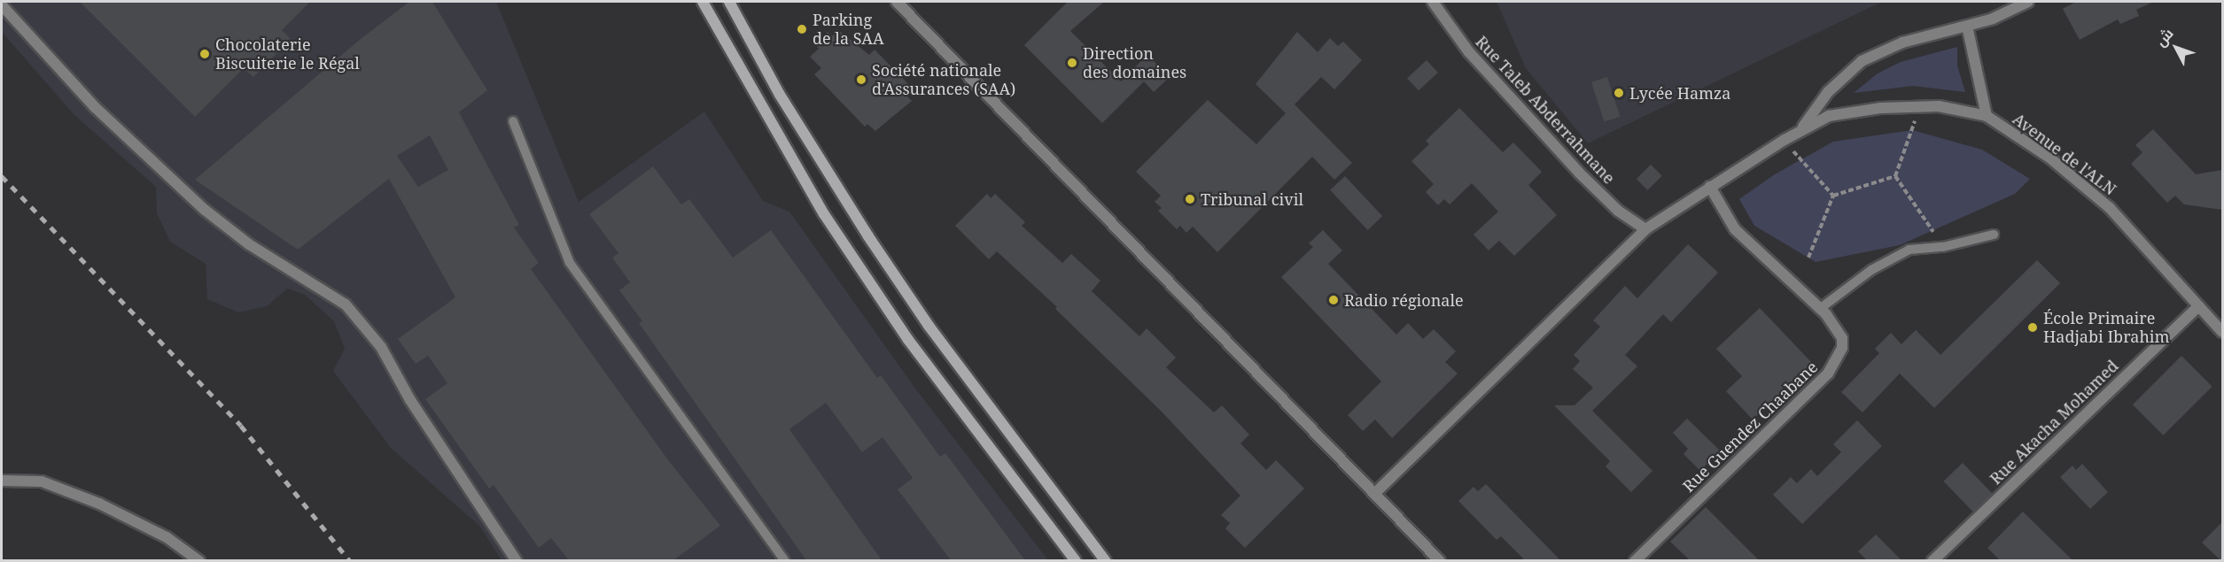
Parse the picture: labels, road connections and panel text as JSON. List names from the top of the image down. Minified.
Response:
{"streets":{"street":["Rue Taleb Abderrahmane","Avenue de l'ALN","Rue Akacha Mohamed","Rue Guendez Chaabane"]},"crossings":[["Rue Taleb Abderrahmane","Avenue de l'ALN"],["Avenue de l'ALN","Rue Akacha Mohamed"],["Avenue de l'ALN","Rue Guendez Chaabane"]],"places":["Parking de la SAA","Chocolaterie Biscuiterie le Régal","Direction des domaines","Société nationale d'Assurances (SAA)","Lycée Hamza","Tribunal civil","Radio régionale","École Primaire Hadjabi Ibrahim"],"north":"top left"}
